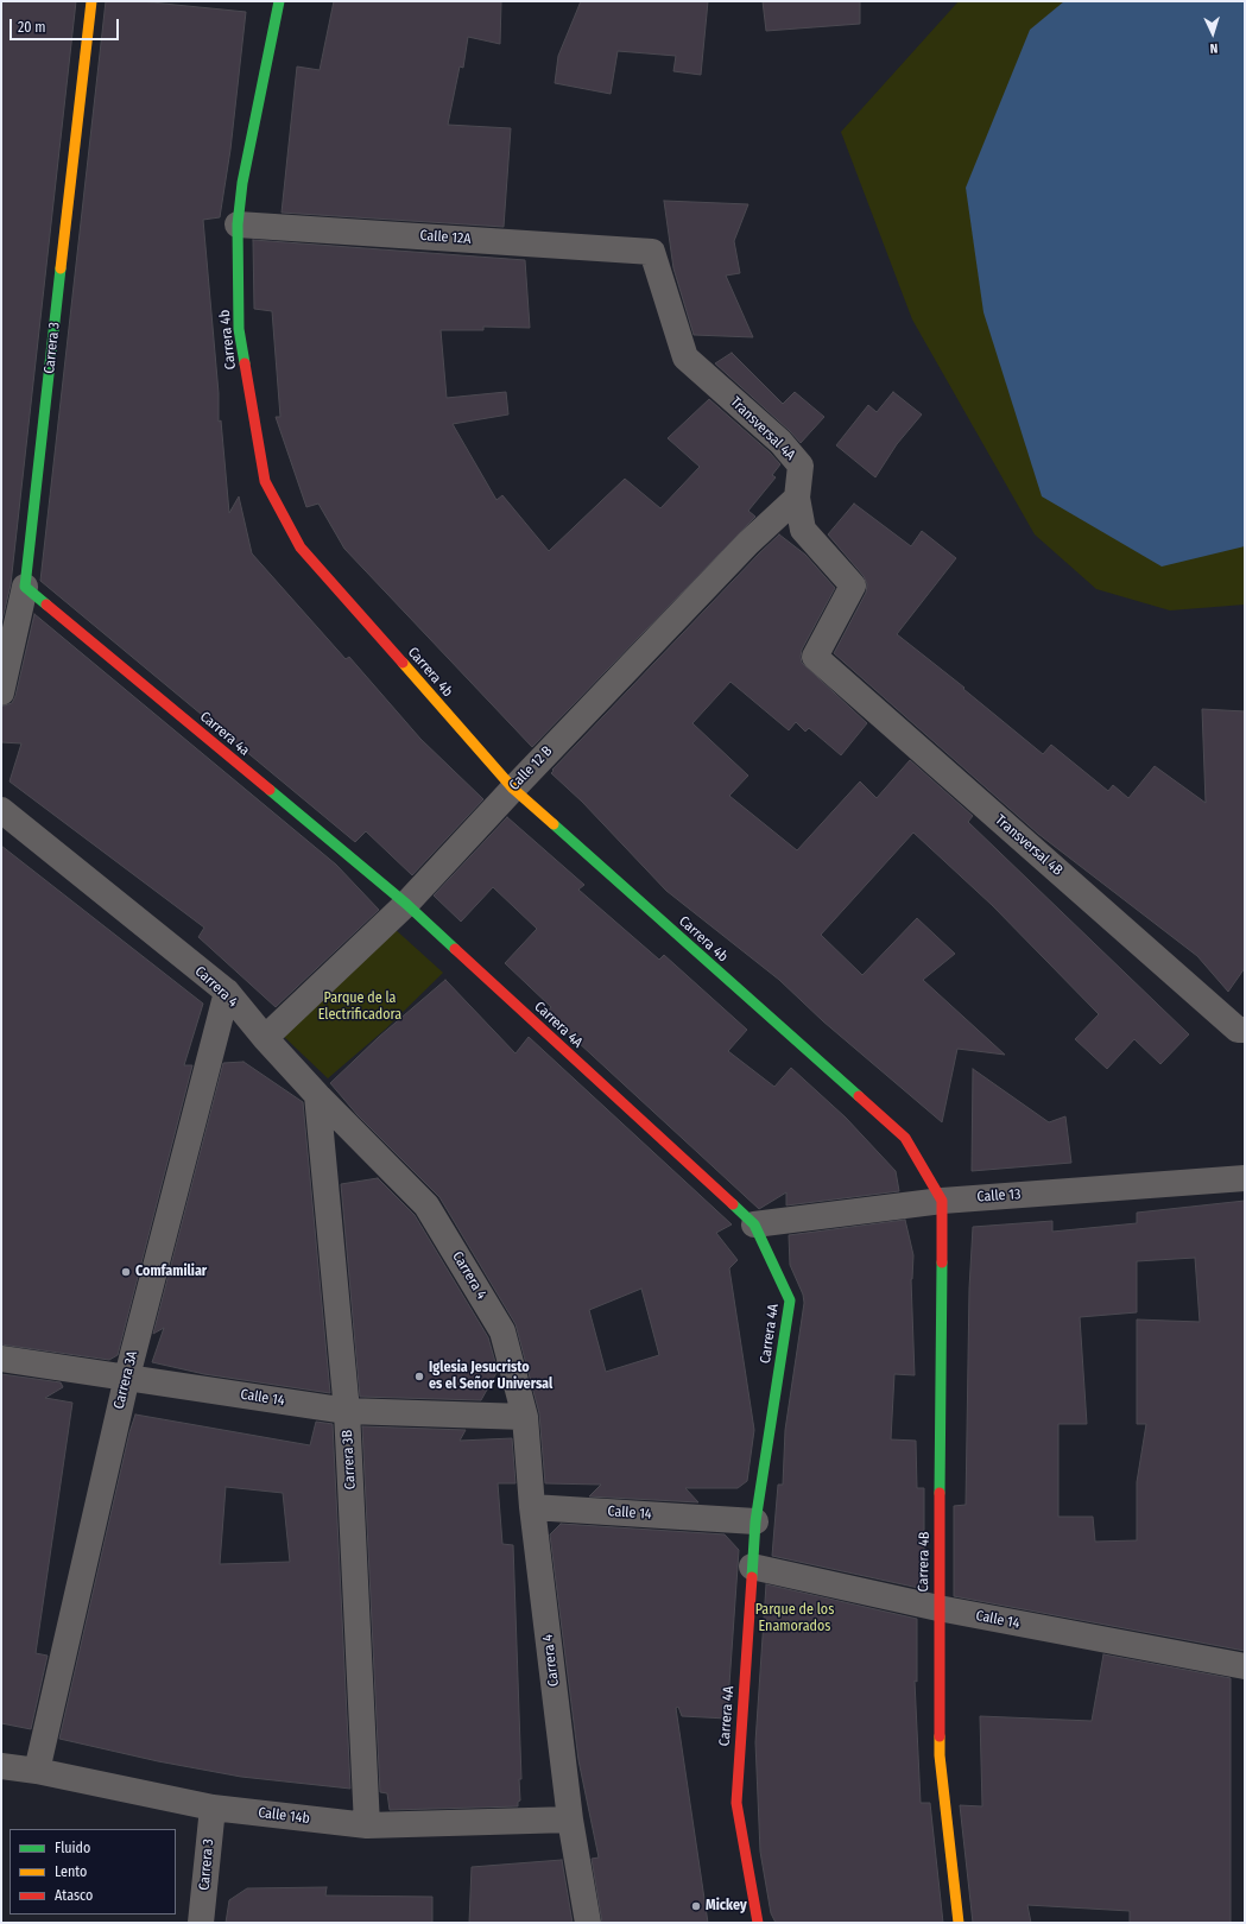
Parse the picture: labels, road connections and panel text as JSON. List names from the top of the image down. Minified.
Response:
{"streets":{"street":["Calle 12A","Carrera 4b","Carrera 3","Transversal 4A","Carrera 4a","Calle 12 B","Transversal 4B","Carrera 4","Carrera 4A","Calle 13","Carrera 3A","Calle 14","Carrera 3B","Carrera 4B","Calle 14b"]},"crossings":[["Calle 12A","Carrera 4b"],["Calle 12A","Transversal 4A"],["Carrera 4b","Calle 12 B"],["Carrera 4b","Calle 13"],["Carrera 4b","Carrera 4B"],["Carrera 3","Carrera 4a"],["Carrera 3","Calle 14b"],["Transversal 4A","Calle 12 B"],["Transversal 4A","Transversal 4B"],["Carrera 4a","Calle 12 B"],["Carrera 4a","Carrera 4A"],["Calle 12 B","Carrera 4"],["Calle 12 B","Carrera 4A"],["Carrera 4","Carrera 3A"],["Carrera 4","Calle 14"],["Carrera 4","Carrera 3B"],["Carrera 4","Calle 14b"],["Carrera 4A","Calle 13"],["Carrera 4A","Calle 14"],["Calle 13","Carrera 4B"],["Carrera 3A","Calle 14"],["Carrera 3A","Calle 14b"],["Calle 14","Carrera 3B"],["Calle 14","Carrera 4B"],["Carrera 3B","Calle 14b"]],"parks":["Parque de la Electrificadora","Parque de los Enamorados"],"places":["Comfamiliar","Iglesia Jesucristo es el Señor Universal","Mickey"],"legend":["Fluido","Lento","Atasco"],"scale_bar":"20 m","north":"bottom"}
